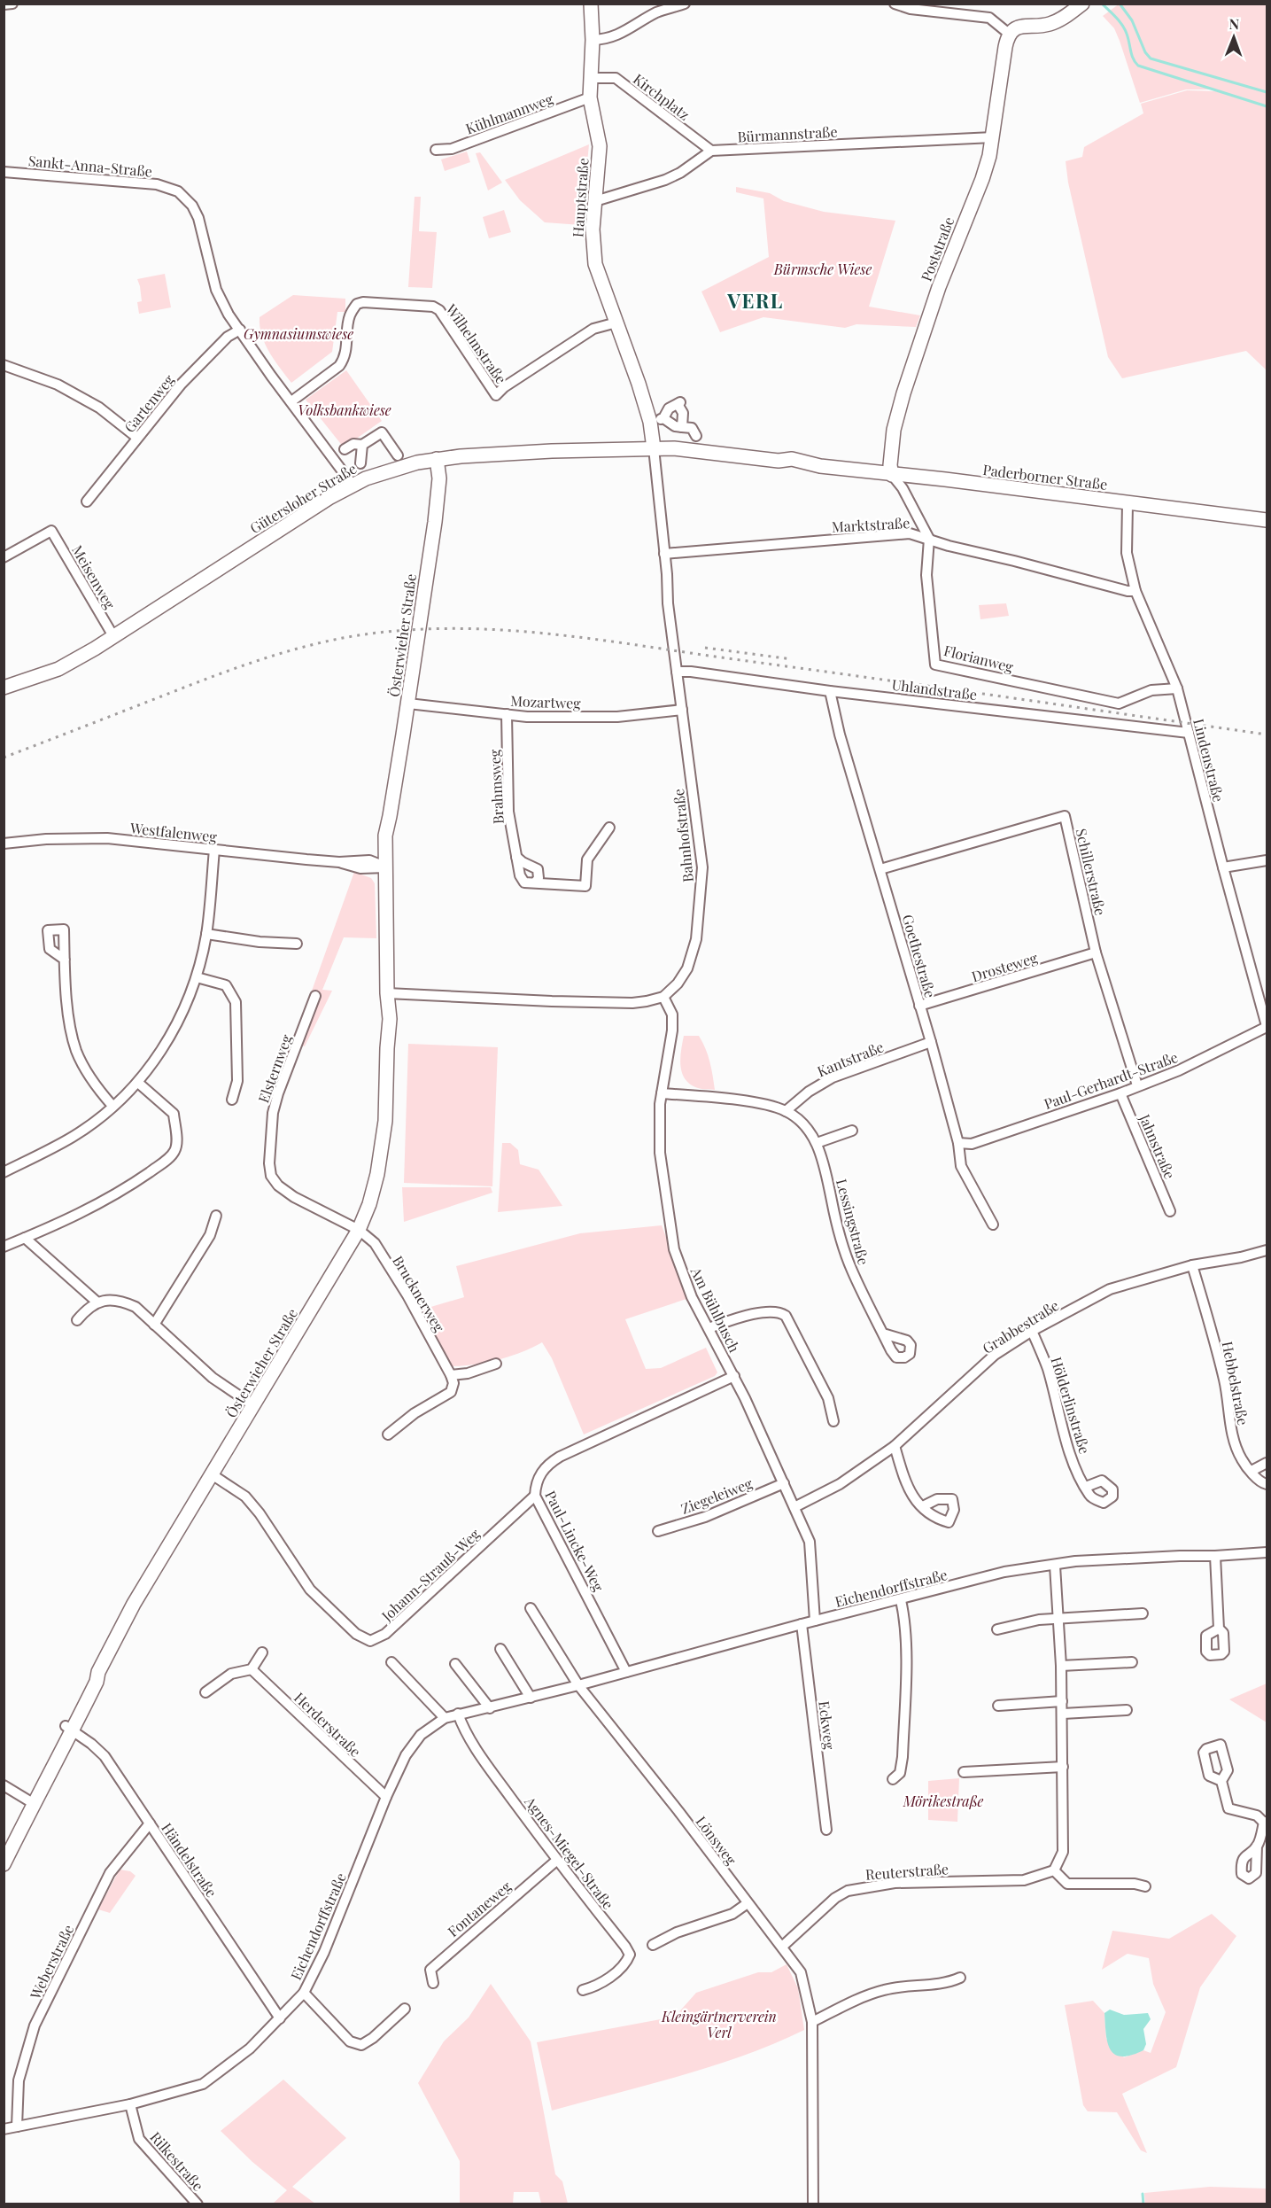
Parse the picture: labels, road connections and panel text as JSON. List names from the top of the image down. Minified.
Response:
{"streets":{"street":["Kirchplatz","Kühlmannweg","Bürmannstraße","Sankt-Anna-Straße","Hauptstraße","Poststraße","Wilhelmstraße","Gartenweg","Paderborner Straße","Gütersloher Straße","Marktstraße","Meisenweg","Österwieher Straße","Florianweg","Uhlandstraße","Mozartweg","Lindenstraße","Brahmsweg","Westfalenweg","Bahnhofstraße","Schillerstraße","Goethestraße","Drosteweg","Kantstraße","Elsternweg","Paul-Gerhardt-Straße","Jahnstraße","Lessingstraße","Brucknerweg","Am Bühlbusch","Grabbestraße","Hebbelstraße","Hölderlinstraße","Ziegeleiweg","Paul-Lincke-Weg","Johann-Strauß-Weg","Eichendorffstraße","Herderstraße","Eckweg","Lönsweg","Agnes-Miegel-Straße","Händelstraße","Reuterstraße","Fontaneweg","Weberstraße","Rilkestraße"]},"crossings":[["Kirchplatz","Bürmannstraße"],["Kirchplatz","Hauptstraße"],["Kühlmannweg","Hauptstraße"],["Bürmannstraße","Poststraße"],["Sankt-Anna-Straße","Wilhelmstraße"],["Sankt-Anna-Straße","Gartenweg"],["Sankt-Anna-Straße","Gütersloher Straße"],["Hauptstraße","Wilhelmstraße"],["Hauptstraße","Paderborner Straße"],["Hauptstraße","Gütersloher Straße"],["Hauptstraße","Bahnhofstraße"],["Poststraße","Paderborner Straße"],["Paderborner Straße","Gütersloher Straße"],["Paderborner Straße","Lindenstraße"],["Paderborner Straße","Bahnhofstraße"],["Gütersloher Straße","Meisenweg"],["Gütersloher Straße","Österwieher Straße"],["Gütersloher Straße","Bahnhofstraße"],["Marktstraße","Florianweg"],["Marktstraße","Lindenstraße"],["Marktstraße","Bahnhofstraße"],["Österwieher Straße","Mozartweg"],["Österwieher Straße","Westfalenweg"],["Österwieher Straße","Elsternweg"],["Österwieher Straße","Brucknerweg"],["Österwieher Straße","Johann-Strauß-Weg"],["Österwieher Straße","Händelstraße"],["Florianweg","Lindenstraße"],["Uhlandstraße","Lindenstraße"],["Uhlandstraße","Bahnhofstraße"],["Uhlandstraße","Goethestraße"],["Mozartweg","Brahmsweg"],["Mozartweg","Bahnhofstraße"],["Lindenstraße","Paul-Gerhardt-Straße"],["Bahnhofstraße","Am Bühlbusch"],["Schillerstraße","Goethestraße"],["Schillerstraße","Drosteweg"],["Schillerstraße","Paul-Gerhardt-Straße"],["Goethestraße","Drosteweg"],["Goethestraße","Kantstraße"],["Goethestraße","Paul-Gerhardt-Straße"],["Kantstraße","Lessingstraße"],["Elsternweg","Brucknerweg"],["Paul-Gerhardt-Straße","Jahnstraße"],["Lessingstraße","Am Bühlbusch"],["Am Bühlbusch","Grabbestraße"],["Am Bühlbusch","Ziegeleiweg"],["Am Bühlbusch","Paul-Lincke-Weg"],["Am Bühlbusch","Eichendorffstraße"],["Grabbestraße","Hebbelstraße"],["Grabbestraße","Hölderlinstraße"],["Paul-Lincke-Weg","Johann-Strauß-Weg"],["Paul-Lincke-Weg","Eichendorffstraße"],["Eichendorffstraße","Herderstraße"],["Eichendorffstraße","Eckweg"],["Eichendorffstraße","Lönsweg"],["Eichendorffstraße","Agnes-Miegel-Straße"],["Eichendorffstraße","Händelstraße"],["Eichendorffstraße","Weberstraße"],["Eichendorffstraße","Rilkestraße"],["Lönsweg","Reuterstraße"],["Agnes-Miegel-Straße","Fontaneweg"],["Händelstraße","Weberstraße"]],"districts":["VERL"],"parks":["Bürmsche Wiese","Gymnasiumswiese","Volksbankwiese","Mörikestraße","Kleingärtnerverein Verl"],"north":"top"}
